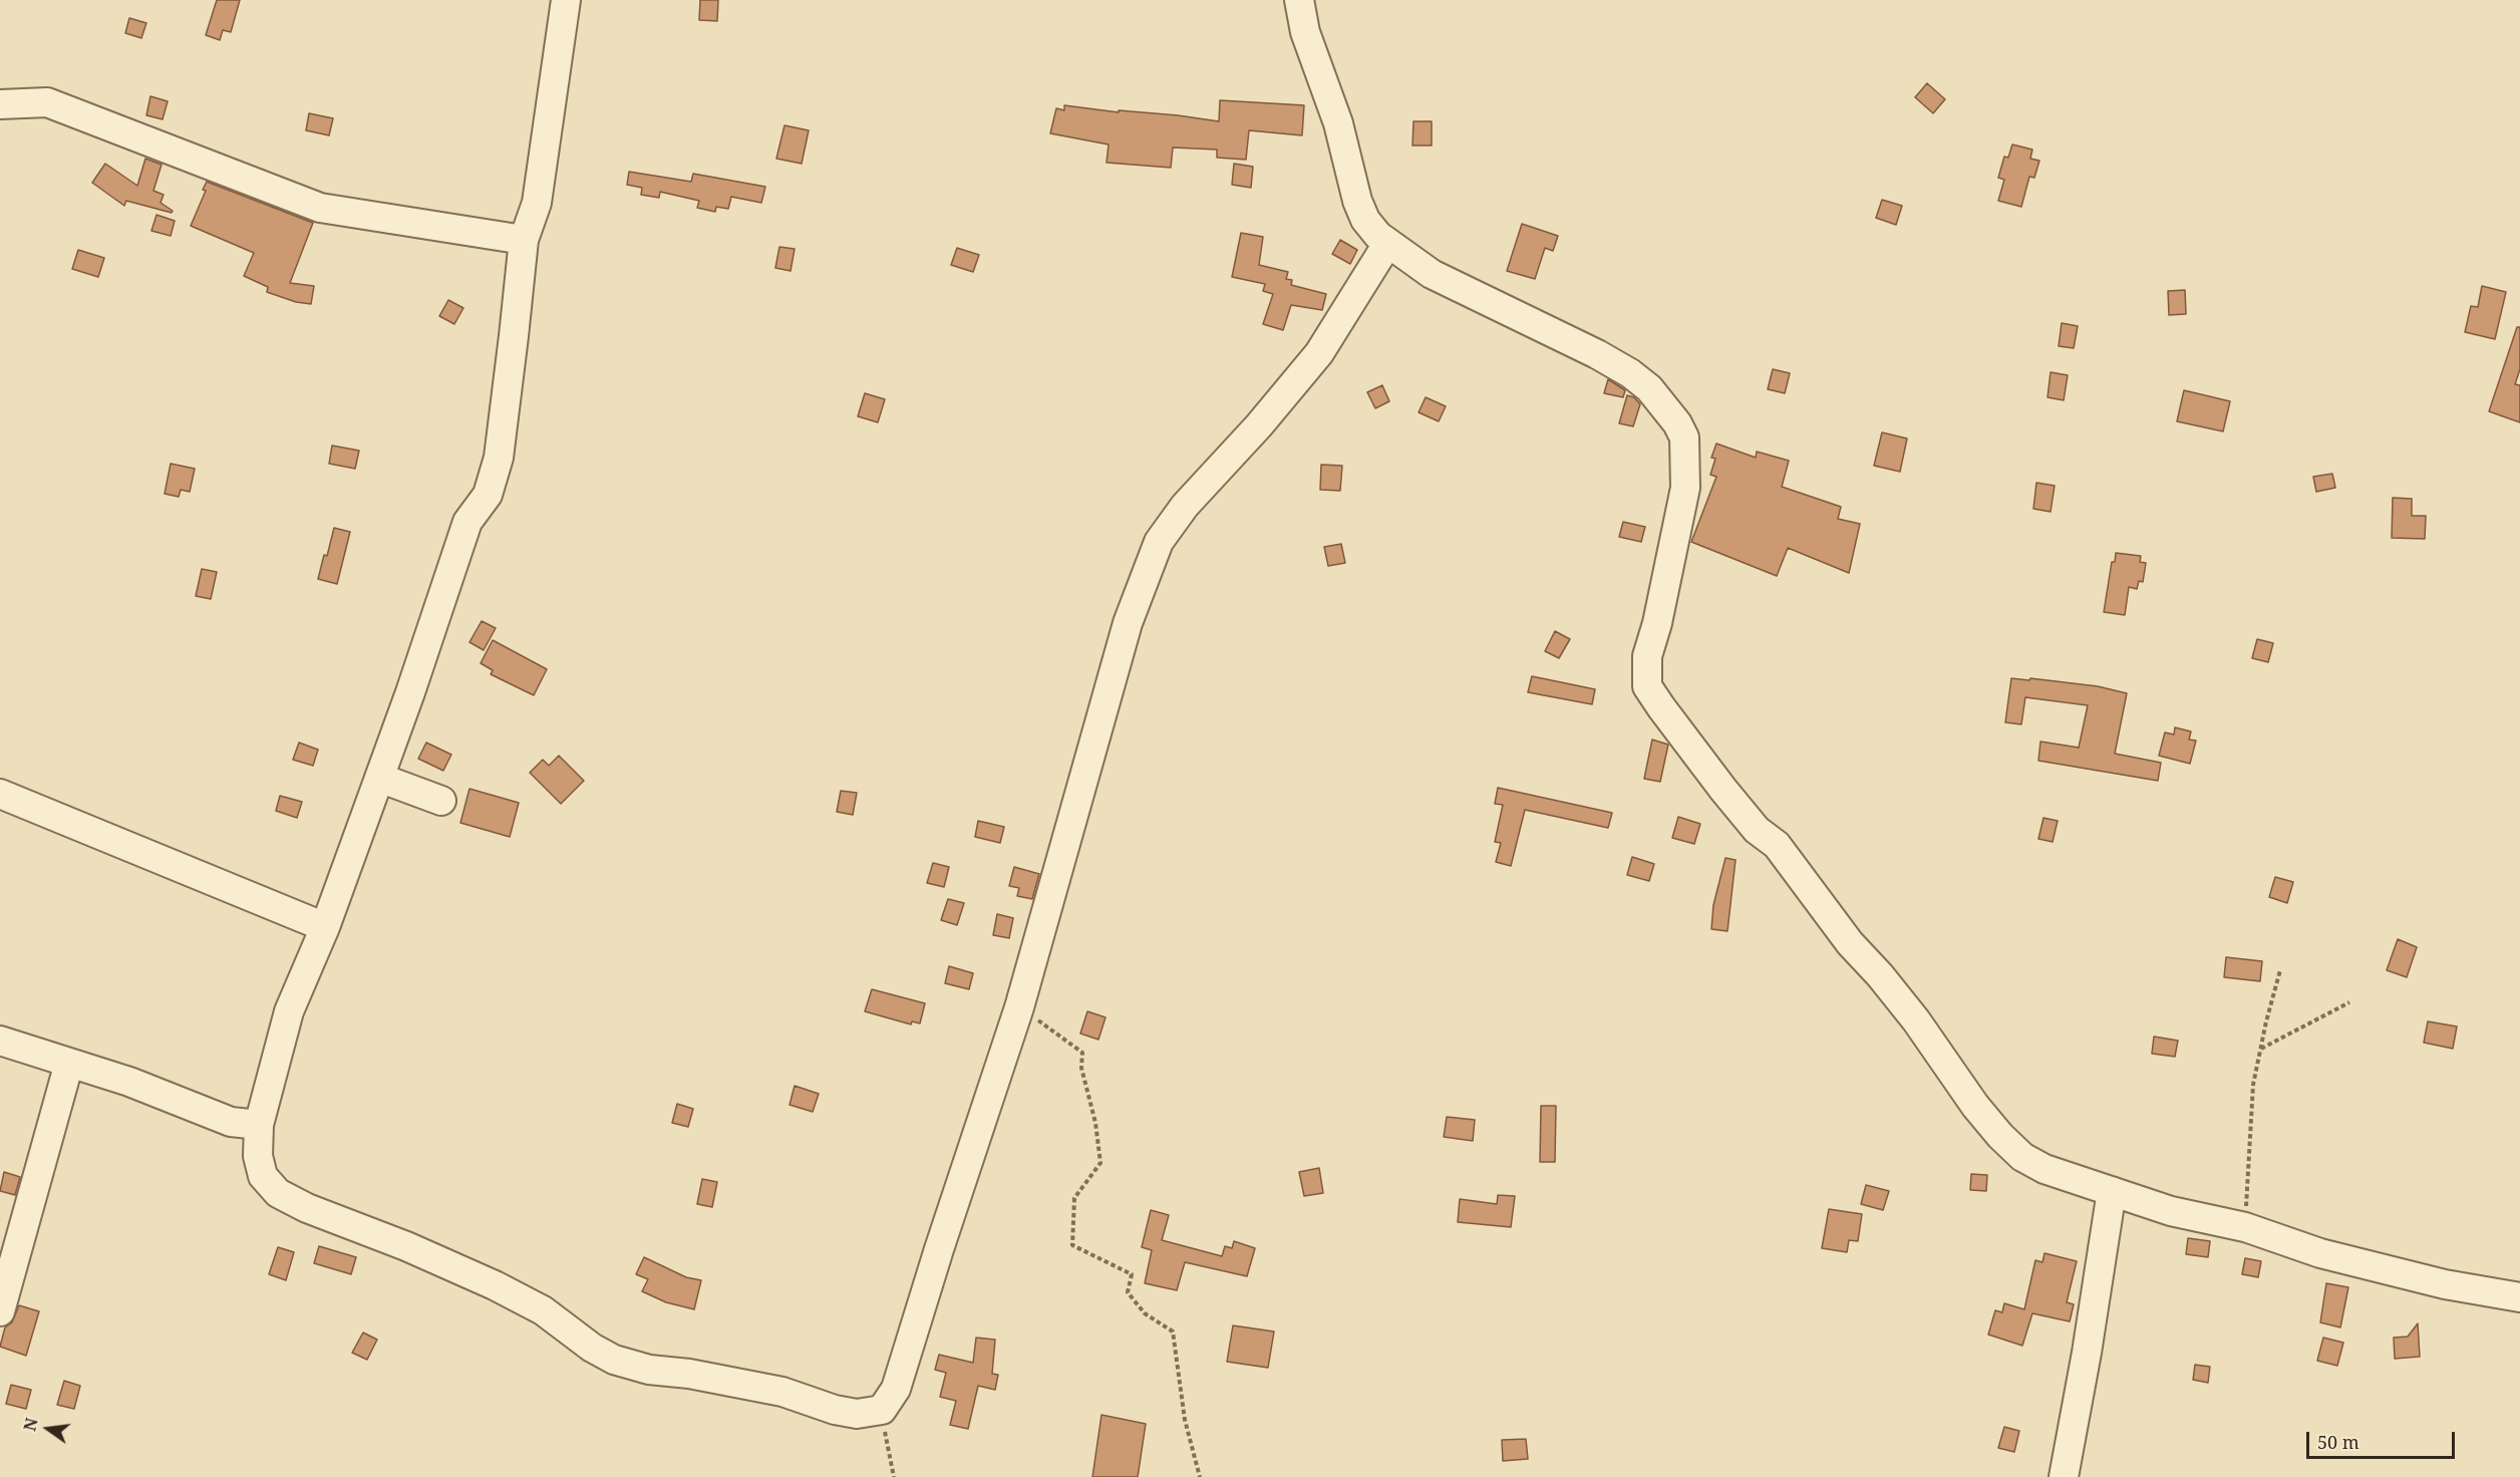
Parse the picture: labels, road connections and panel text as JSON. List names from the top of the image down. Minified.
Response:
{"scale_bar":"50 m","north":"left"}
